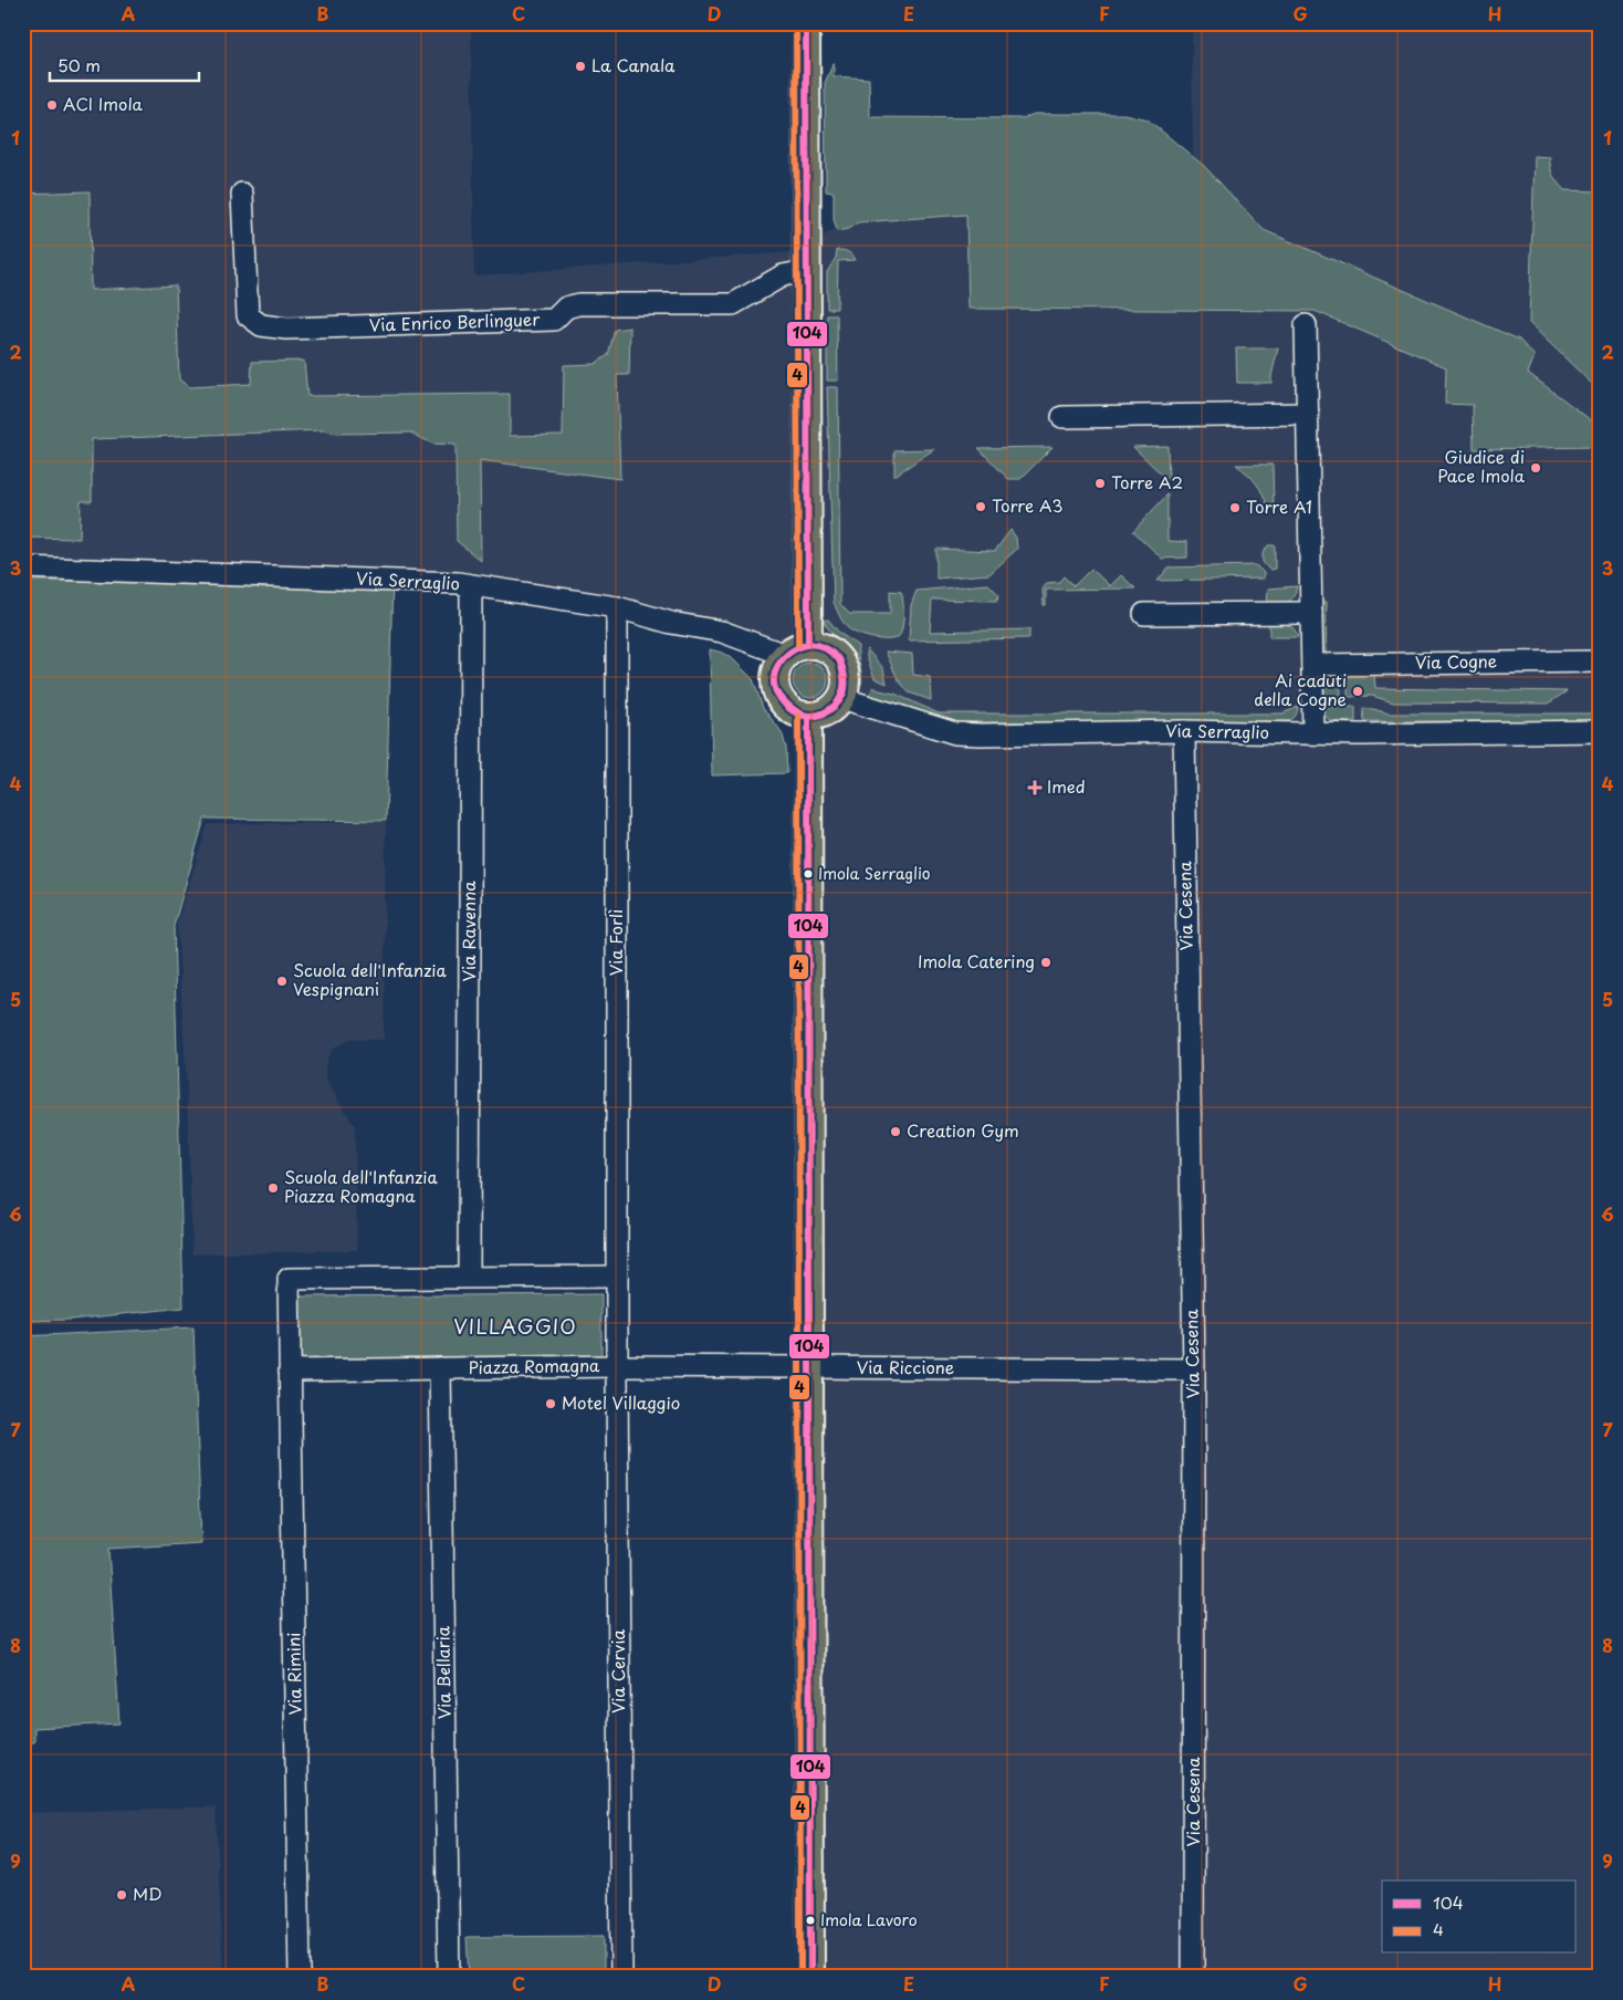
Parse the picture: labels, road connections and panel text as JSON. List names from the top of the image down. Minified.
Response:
{"streets":{"street":["Via Enrico Berlinguer","Via Serraglio","Via Cogne","Via Cesena","Via Ravenna","Via Forlì","Piazza Romagna","Via Riccione","Via Cervia","Via Bellaria","Via Rimini"]},"crossings":[["Via Serraglio","Via Cesena"],["Via Serraglio","Via Ravenna"],["Via Serraglio","Via Forlì"],["Via Cesena","Via Riccione"],["Via Forlì","Piazza Romagna"],["Piazza Romagna","Via Riccione"],["Piazza Romagna","Via Cervia"],["Piazza Romagna","Via Bellaria"],["Piazza Romagna","Via Rimini"],["Via Riccione","Via Cervia"]],"districts":["VILLAGGIO"],"places":{"other":["La Canala","ACI Imola","Giudice di Pace Imola","Torre A2","Torre A3","Torre A1","Ai caduti della Cogne","Imola Serraglio","Imola Catering","Scuola dell'Infanzia Vespignani","Creation Gym","Scuola dell'Infanzia Piazza Romagna","Motel Villaggio","MD","Imola Lavoro"],"health":["Imed"]},"lines":["transit line 104","transit line 4"],"legend":["104","4"],"scale_bar":"50 m","grid":{"columns":["A","B","C","D","E","F","G","H"],"rows":["1","2","3","4","5","6","7","8","9"]}}
